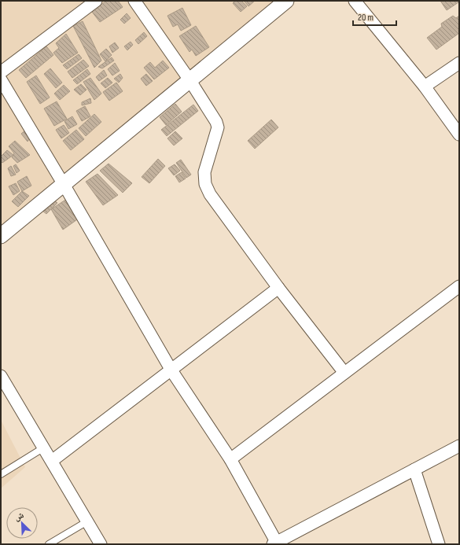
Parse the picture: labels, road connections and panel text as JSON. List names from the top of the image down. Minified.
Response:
{"scale_bar":"20 m","north":"top left"}
